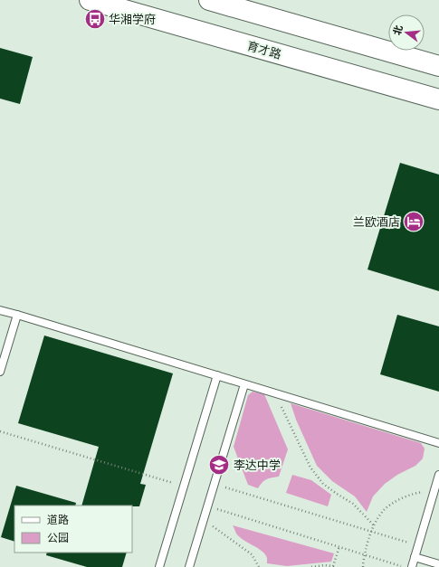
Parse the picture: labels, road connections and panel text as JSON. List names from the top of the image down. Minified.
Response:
{"streets":{"main road":["育才路"]},"places":{"bus stop":["华湘学府"],"hotel":["兰欧酒店"],"school or university":["李达中学"]},"legend":["道路","公园"],"north":"left"}
